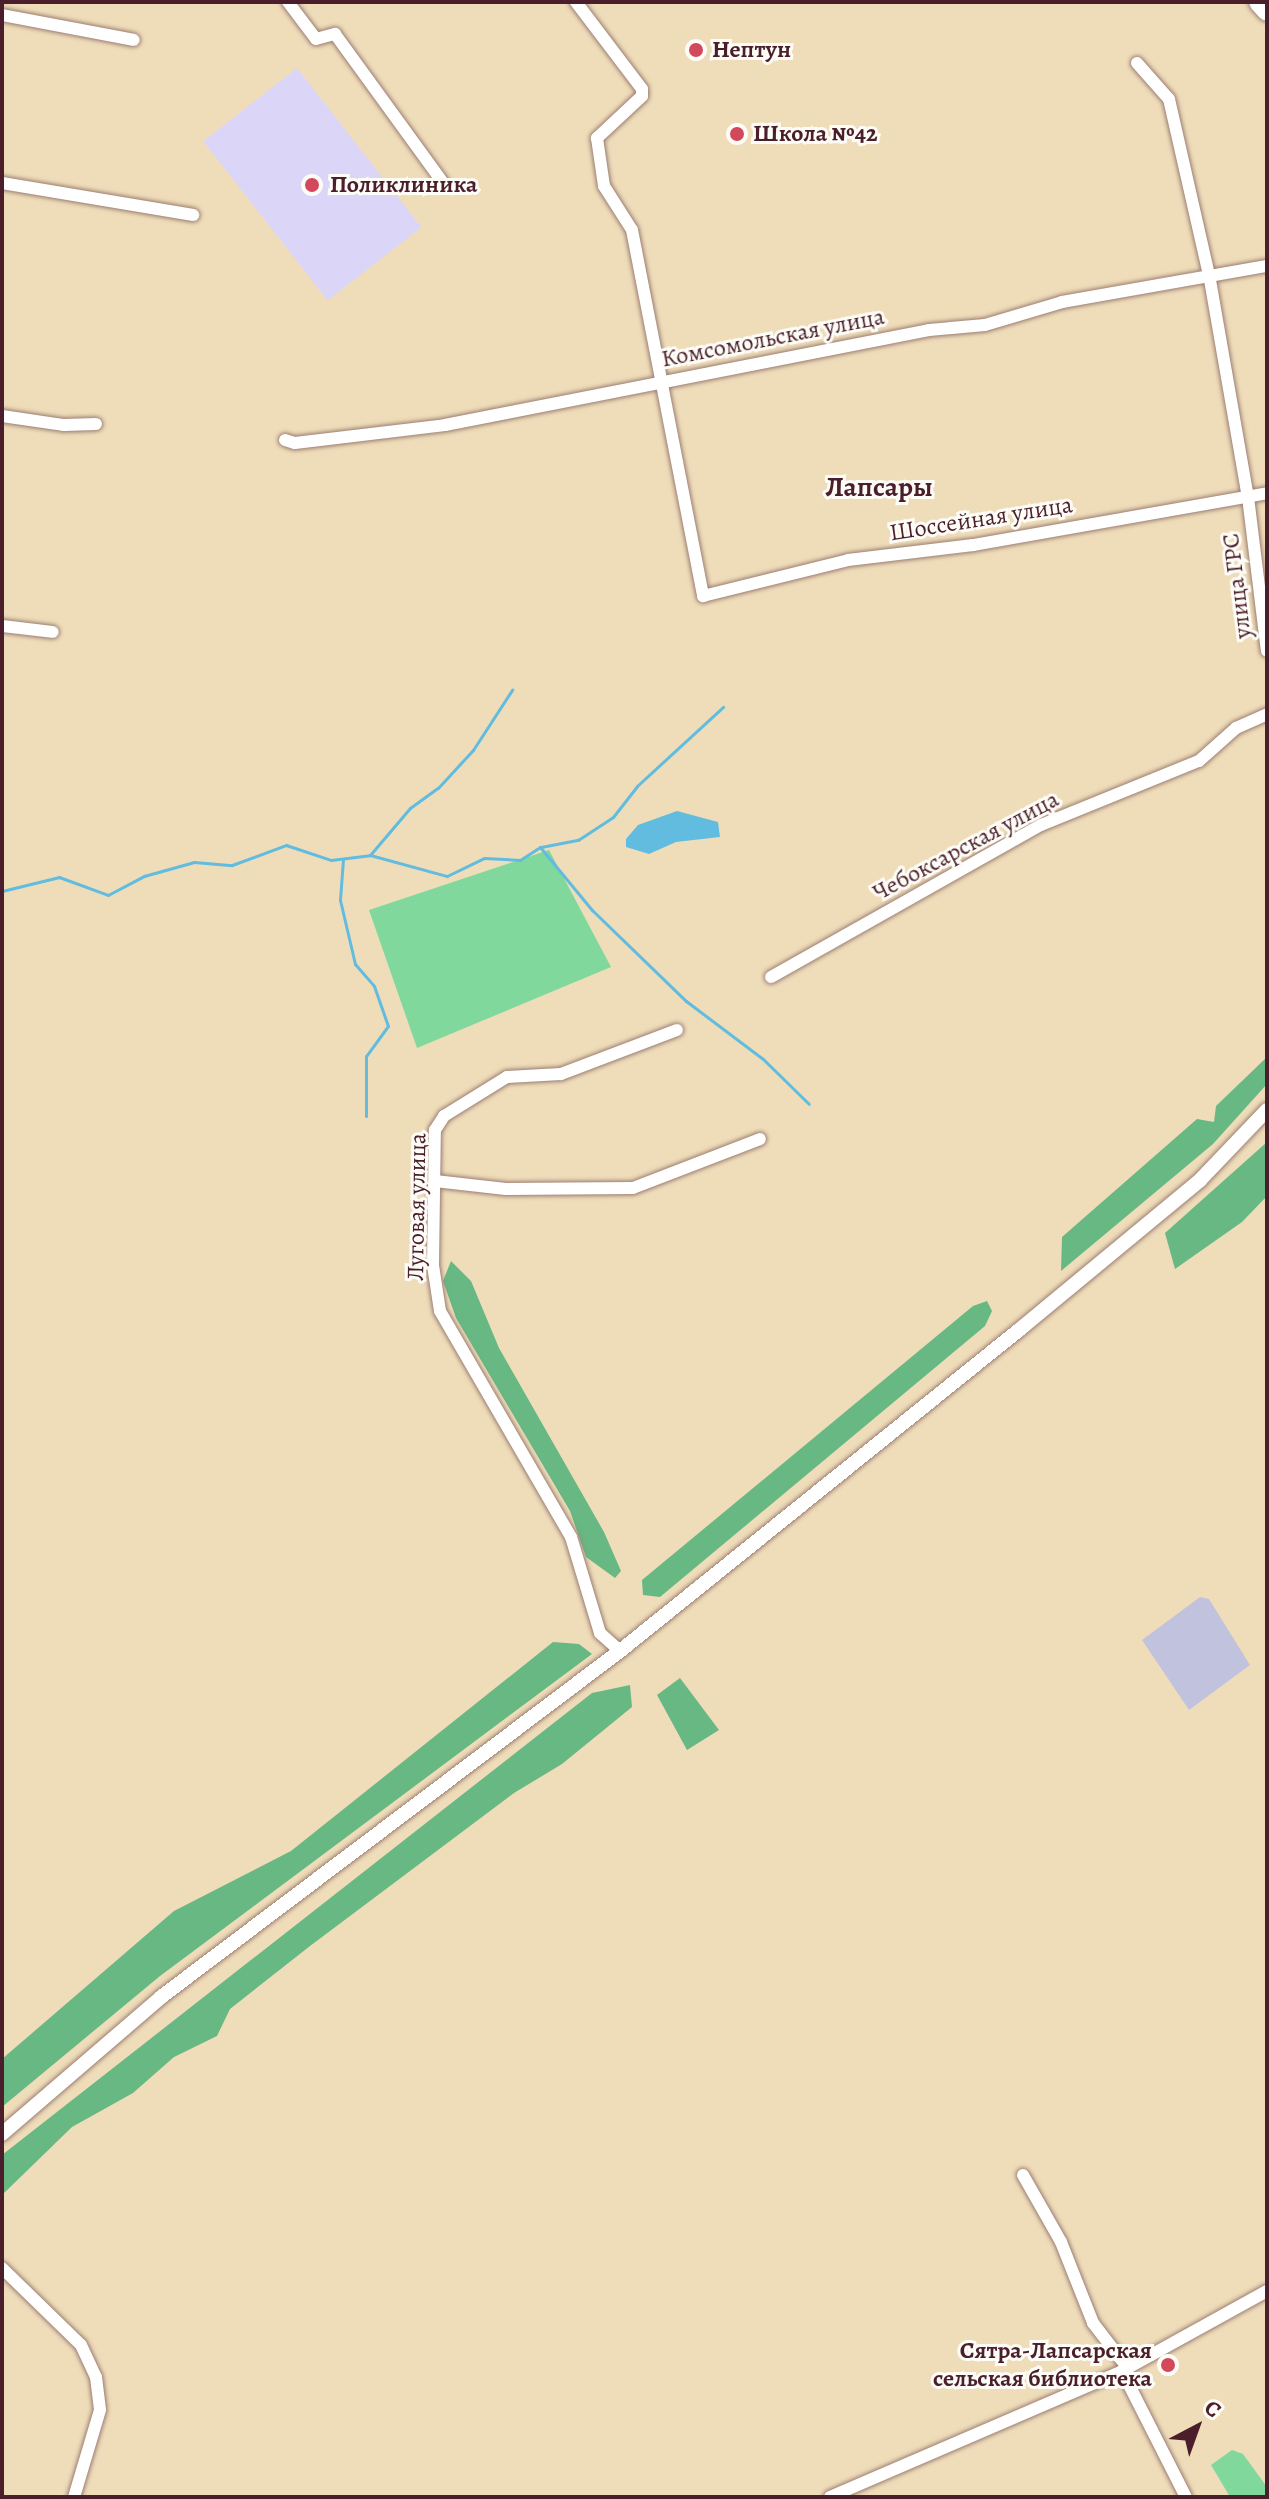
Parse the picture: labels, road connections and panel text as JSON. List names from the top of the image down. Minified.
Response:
{"streets":{"street":["Комсомольская улица","Шоссейная улица","улица ГРС","Чебоксарская улица","Луговая улица"]},"crossings":[["Комсомольская улица","Шоссейная улица"],["Комсомольская улица","улица ГРС"],["Шоссейная улица","улица ГРС"]],"districts":["Лапсары"],"places":["Нептун","Школа №42","Поликлиника","Сятра-Лапсарская сельская библиотека"],"north":"top right"}
